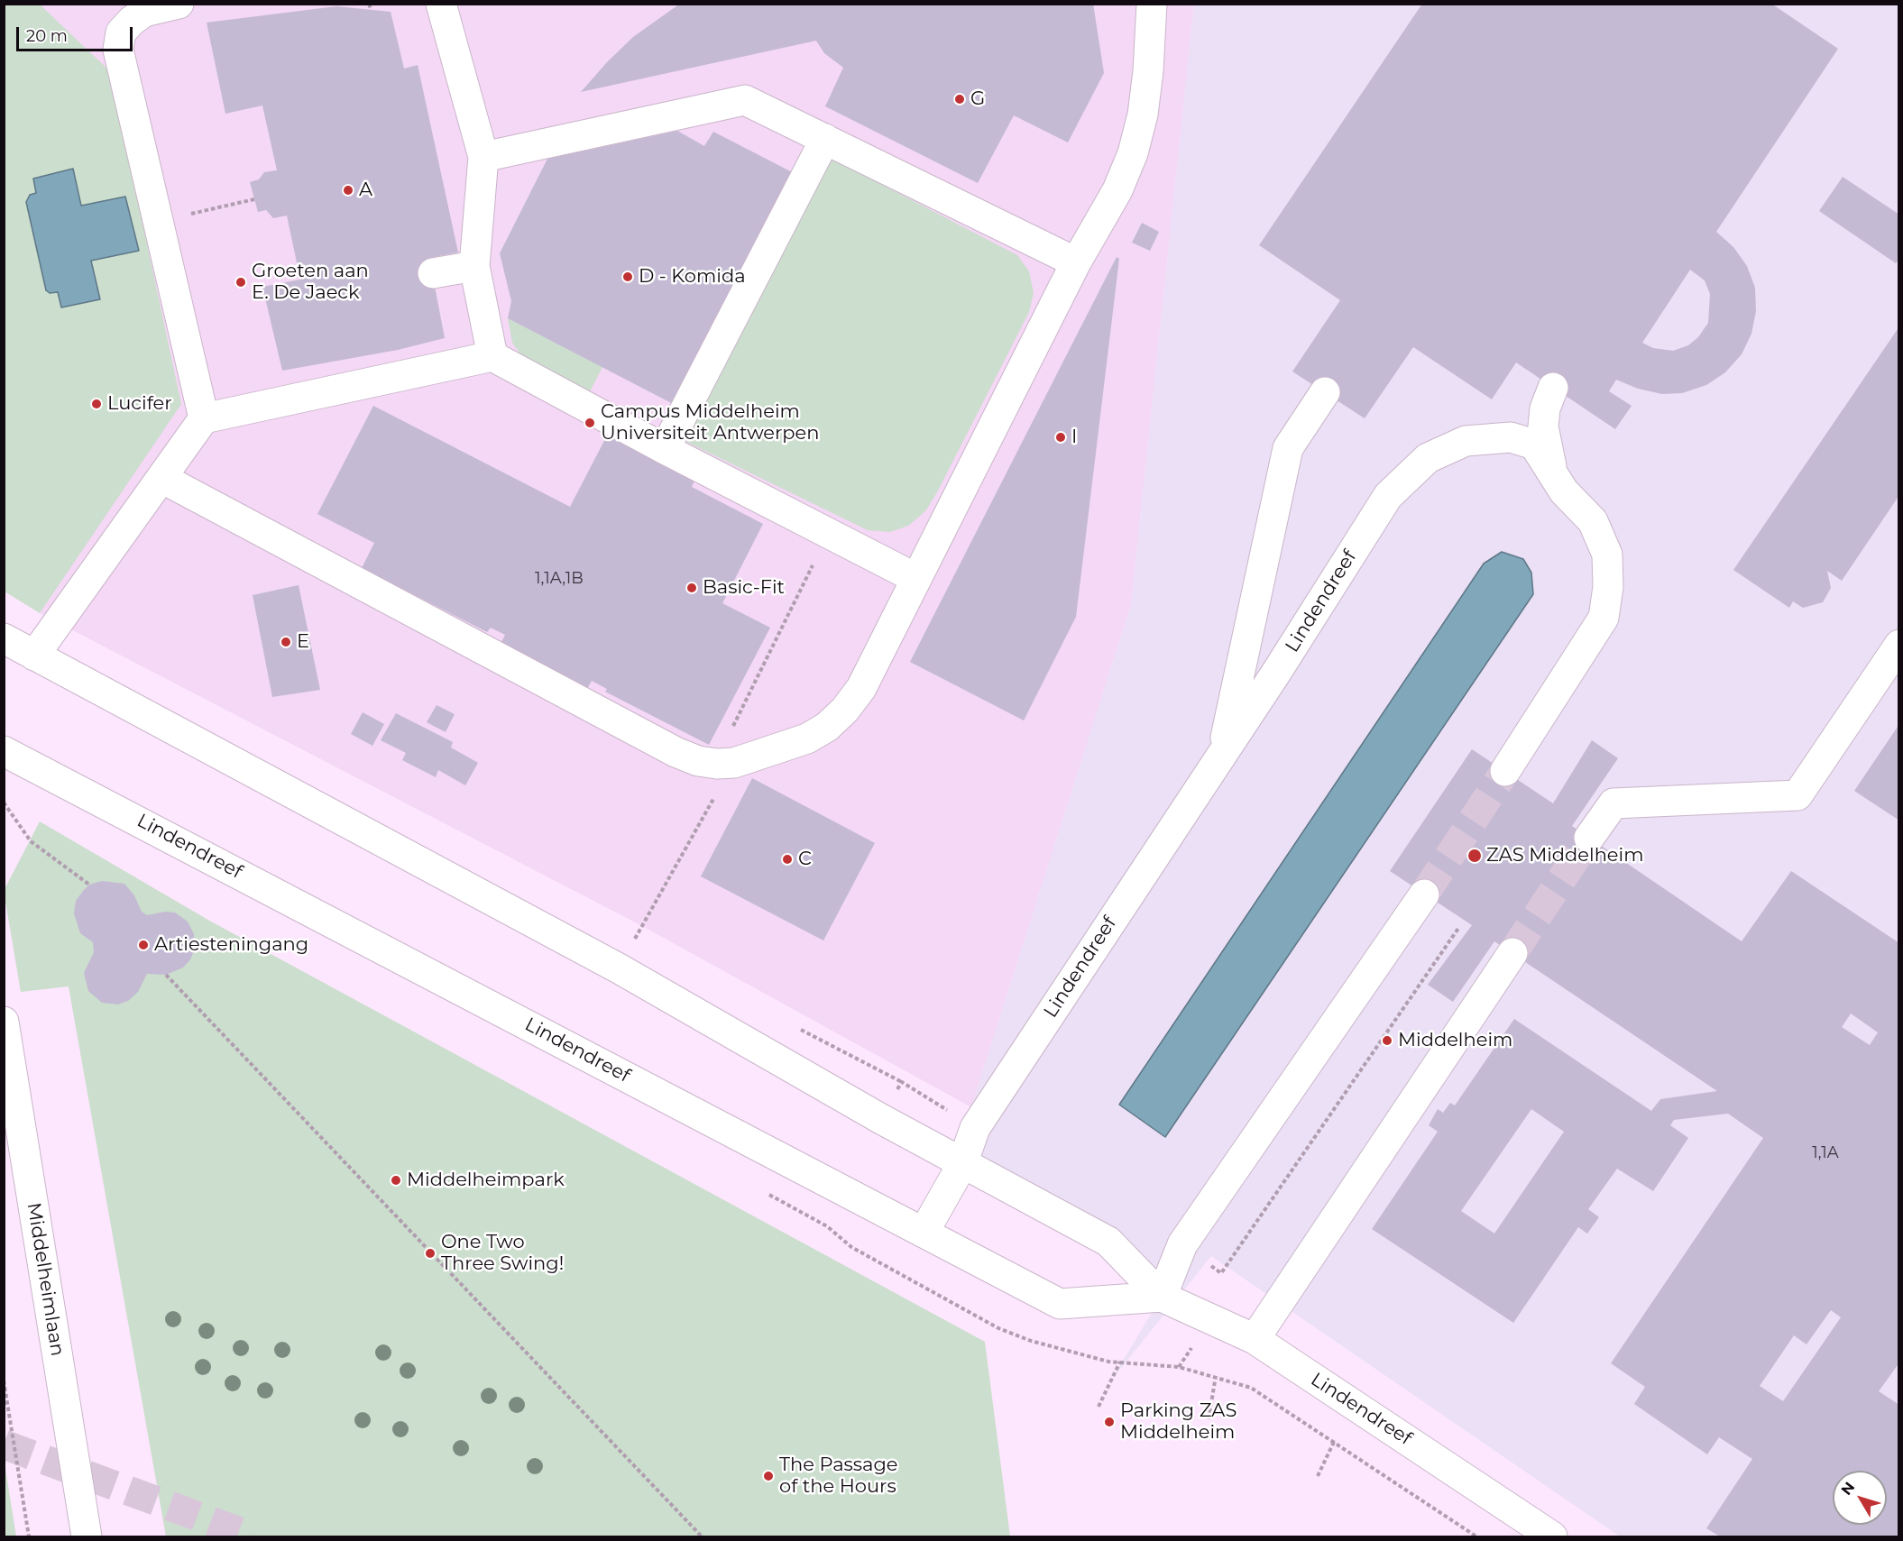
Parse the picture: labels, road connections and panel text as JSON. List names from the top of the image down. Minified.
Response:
{"streets":{"street":["Lindendreef","Middelheimlaan"]},"places":["G","A","D - Komida","Groeten aan E. De Jaeck","Lucifer","Campus Middelheim Universiteit Antwerpen","I","Basic-Fit","E","ZAS Middelheim","C","Artiesteningang","Middelheim","Middelheimpark","One Two Three Swing!","Parking ZAS Middelheim","The Passage of the Hours"],"house_numbers":["1,1A,1B","1,1A"],"scale_bar":"20 m","north":"top left"}
